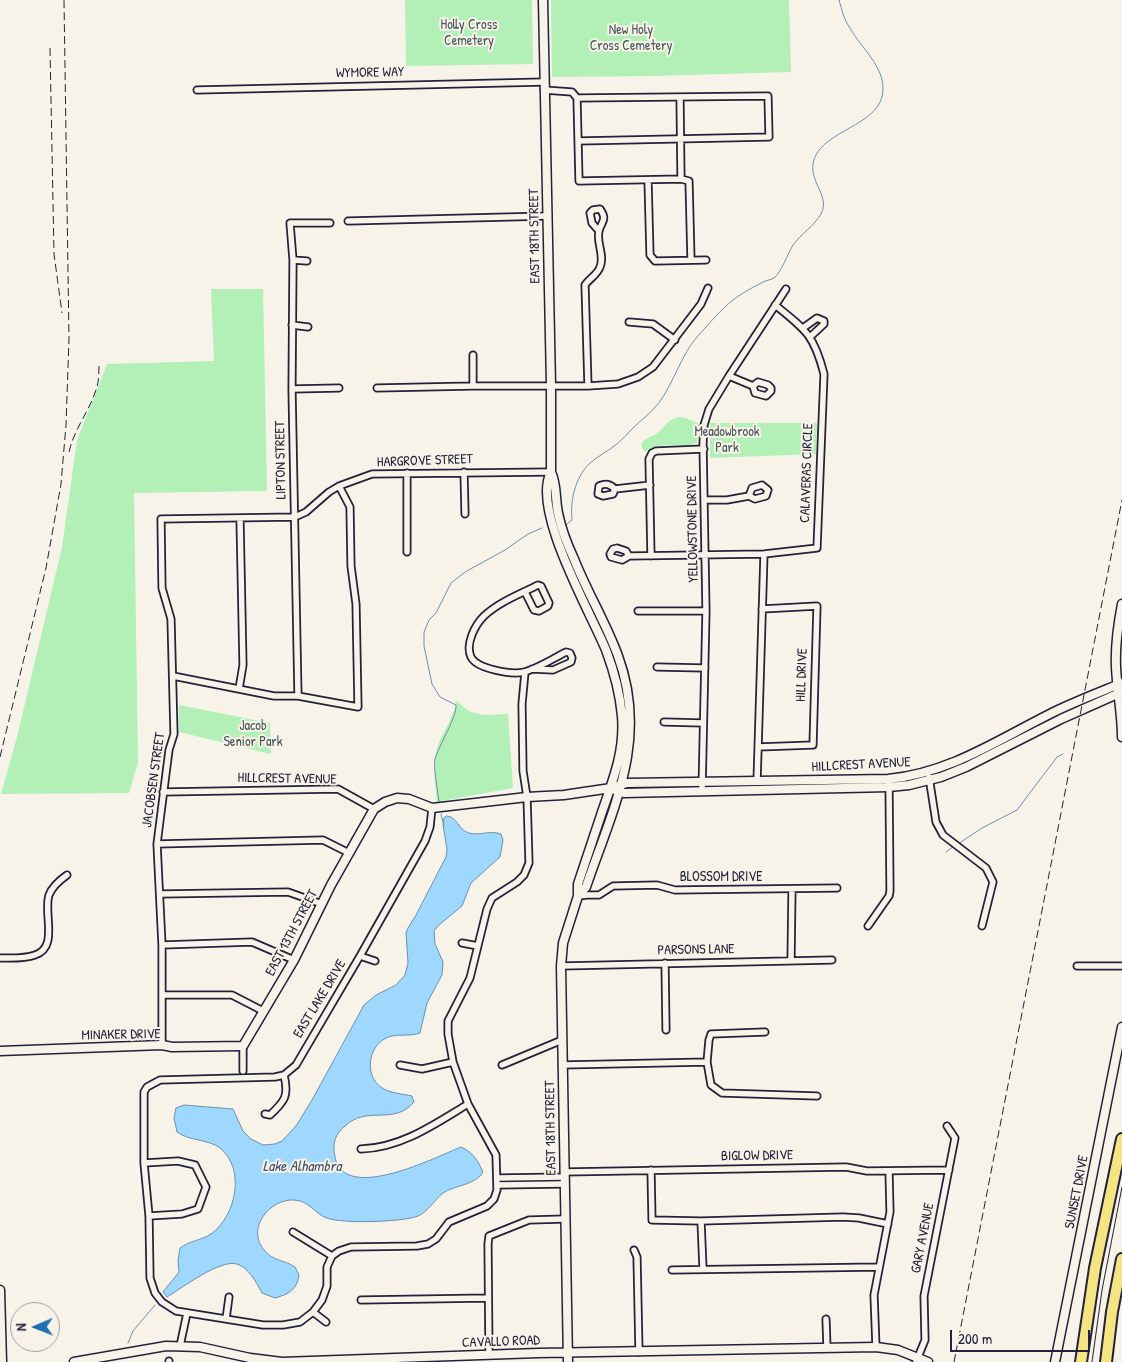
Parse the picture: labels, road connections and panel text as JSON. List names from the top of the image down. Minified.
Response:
{"streets":{"main road":["EAST 18TH STREET","HILLCREST AVENUE","EAST 13TH STREET","MINAKER DRIVE","SUNSET DRIVE","CAVALLO ROAD"],"street":["WYMORE WAY","LIPTON STREET","HARGROVE STREET","CALAVERAS CIRCLE","YELLOWSTONE DRIVE","HILL DRIVE","JACOBSEN STREET","BLOSSOM DRIVE","PARSONS LANE","EAST LAKE DRIVE","BIGLOW DRIVE","GARY AVENUE"]},"crossings":[["WYMORE WAY","EAST 18TH STREET"],["EAST 18TH STREET","HARGROVE STREET"],["EAST 18TH STREET","HILLCREST AVENUE"],["EAST 18TH STREET","BLOSSOM DRIVE"],["EAST 18TH STREET","PARSONS LANE"],["EAST 18TH STREET","BIGLOW DRIVE"],["EAST 18TH STREET","CAVALLO ROAD"],["LIPTON STREET","HARGROVE STREET"],["CALAVERAS CIRCLE","YELLOWSTONE DRIVE"],["YELLOWSTONE DRIVE","HILLCREST AVENUE"],["HILLCREST AVENUE","JACOBSEN STREET"],["HILLCREST AVENUE","EAST 13TH STREET"],["HILLCREST AVENUE","EAST LAKE DRIVE"],["JACOBSEN STREET","MINAKER DRIVE"],["EAST 13TH STREET","MINAKER DRIVE"],["BIGLOW DRIVE","GARY AVENUE"],["GARY AVENUE","CAVALLO ROAD"]],"water":["Lake Alhambra"],"parks":["Holly Cross Cemetery","New Holy Cross Cemetery","Meadowbrook Park","Jacob Senior Park"],"scale_bar":"200 m","north":"left"}
